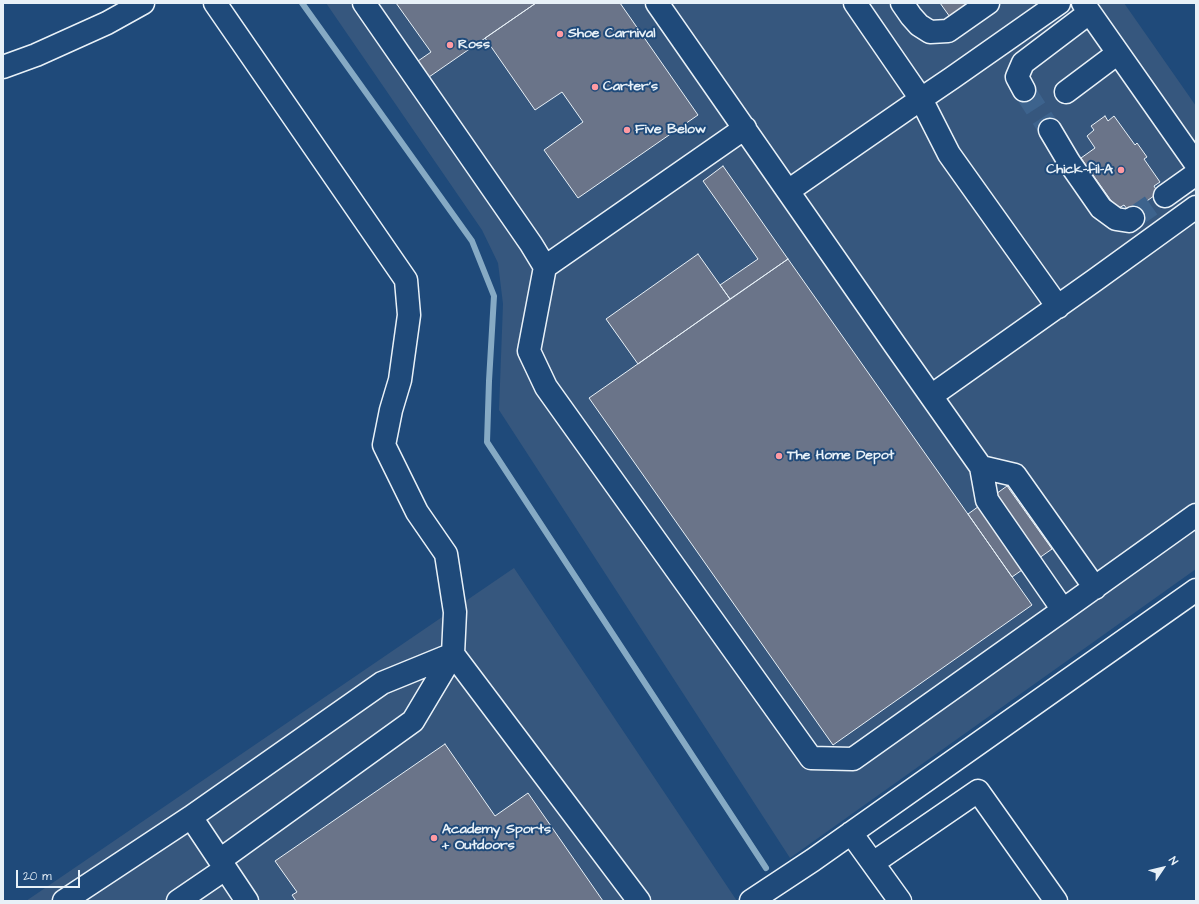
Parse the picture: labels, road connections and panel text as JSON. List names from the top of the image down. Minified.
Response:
{"places":["Shoe Carnival","Ross","Carter's","Five Below","Chick-fil-A","The Home Depot","Academy Sports + Outdoors"],"scale_bar":"20 m","north":"top right"}
